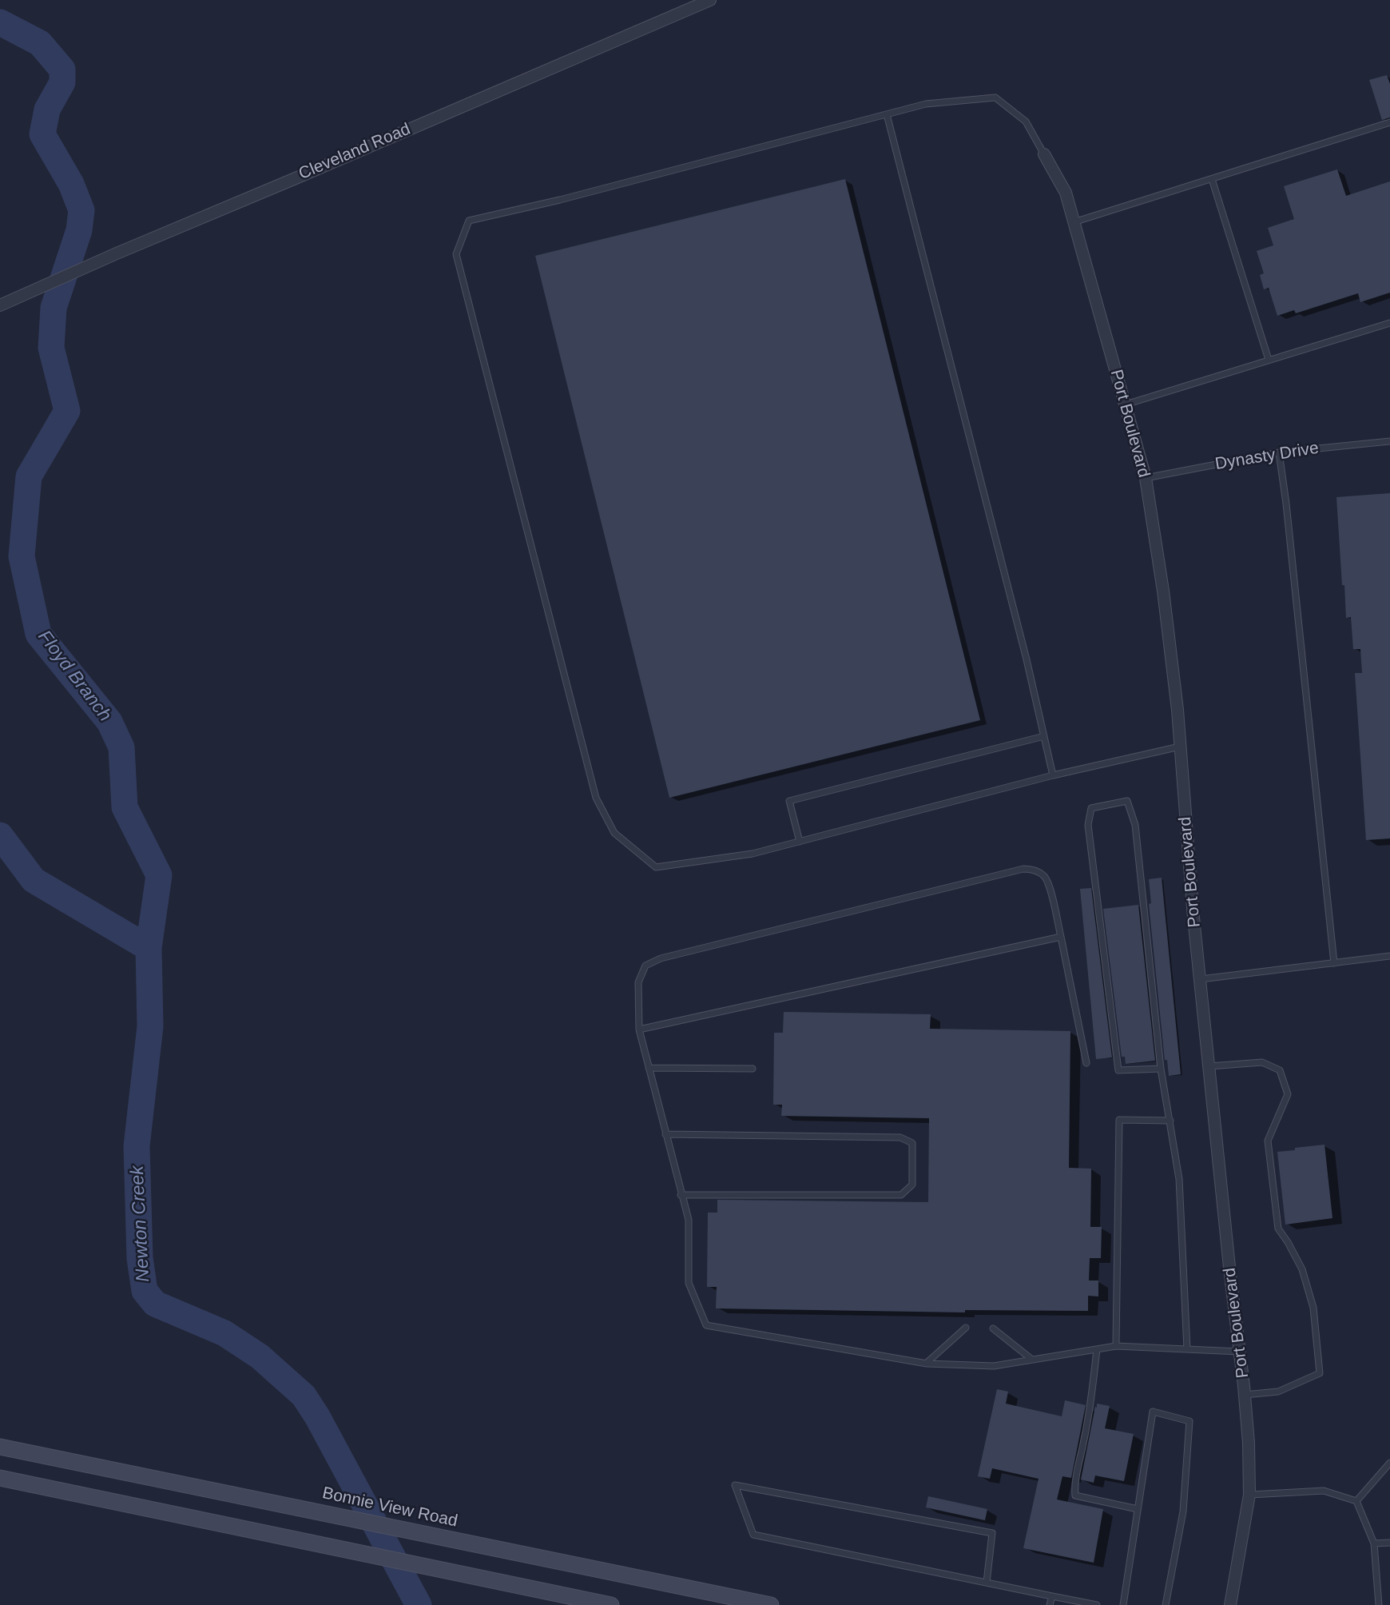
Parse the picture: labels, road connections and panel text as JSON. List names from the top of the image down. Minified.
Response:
{"streets":{"main road":["Bonnie View Road"],"street":["Cleveland Road","Port Boulevard"],"lane":["Dynasty Drive"]},"crossings":[["Port Boulevard","Dynasty Drive"]],"water":["Floyd Branch","Newton Creek"]}
